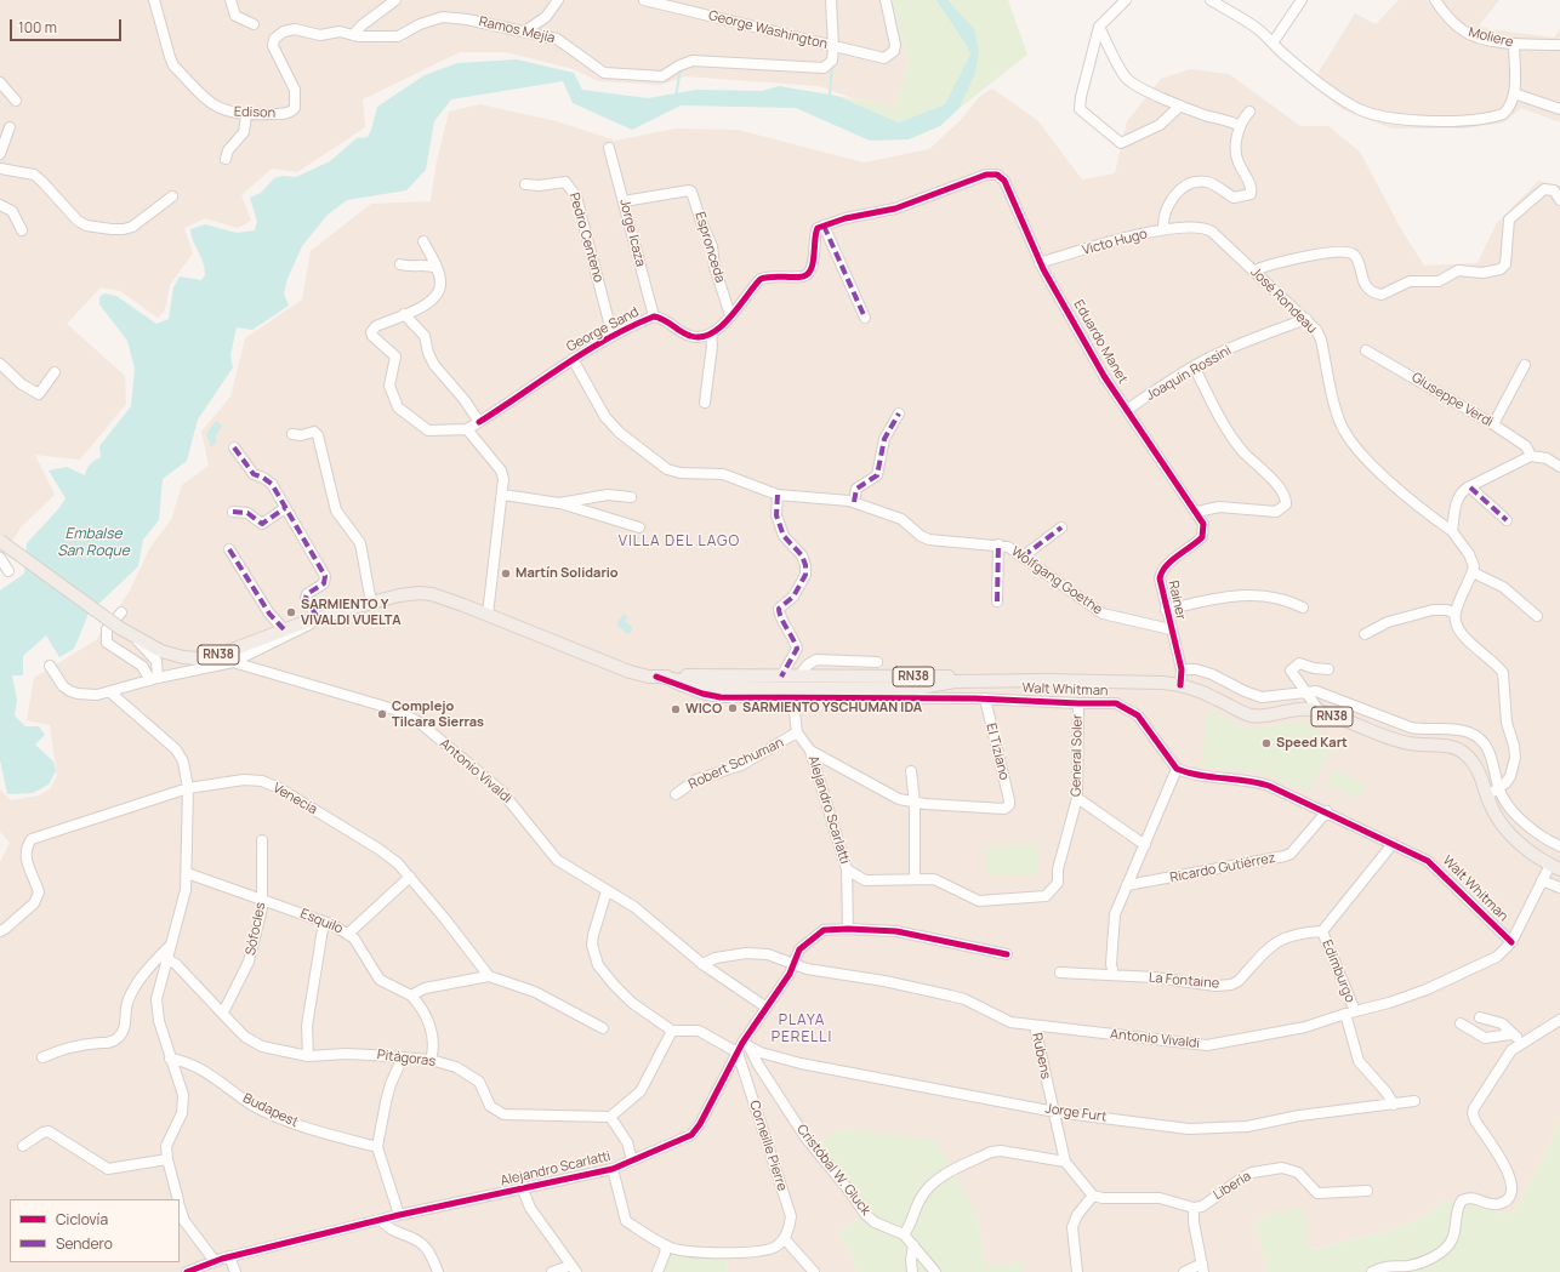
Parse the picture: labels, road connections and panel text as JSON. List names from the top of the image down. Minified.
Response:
{"streets":{"main road":["RN38"],"street":["Ramos Mejía","George Washington","Moliere","Edison","Jorge Icaza","Pedro Centeno","Victo Hugo","Espronceda","José Rondeau","George Sand","Eduardo Manet","Joaquin Rossini","Giuseppe Verdi","Wolfgang Goethe","Rainer","Walt Whitman","El Tiziano","General Soler","Robert Schuman","Antonio Vivaldi","Venecia","Alejandro Scarlatti","Ricardo Gutiérrez","Esquilo","Sófocles","Edimburgo","La Fontaine","Rubens","Pitágoras","Budapest","Jorge Furt","Corneille Pierre","Cristóbal W. Gluck","Liberia"]},"crossings":[["Ramos Mejía","George Washington"],["Ramos Mejía","Edison"],["Jorge Icaza","Espronceda"],["Jorge Icaza","George Sand"],["Pedro Centeno","George Sand"],["Victo Hugo","José Rondeau"],["Victo Hugo","Eduardo Manet"],["José Rondeau","Joaquin Rossini"],["George Sand","Wolfgang Goethe"],["Eduardo Manet","Joaquin Rossini"],["Eduardo Manet","Rainer"],["Wolfgang Goethe","Rainer"],["Rainer","RN38"],["RN38","Walt Whitman"],["RN38","El Tiziano"],["RN38","Antonio Vivaldi"],["RN38","Alejandro Scarlatti"],["Walt Whitman","El Tiziano"],["Walt Whitman","General Soler"],["Walt Whitman","Antonio Vivaldi"],["Walt Whitman","Alejandro Scarlatti"],["Walt Whitman","Ricardo Gutiérrez"],["Robert Schuman","Alejandro Scarlatti"],["Antonio Vivaldi","Alejandro Scarlatti"],["Antonio Vivaldi","Edimburgo"],["Antonio Vivaldi","Rubens"],["Alejandro Scarlatti","Jorge Furt"],["Alejandro Scarlatti","Corneille Pierre"],["Alejandro Scarlatti","Cristóbal W. Gluck"],["Esquilo","Sófocles"],["Sófocles","Pitágoras"],["Edimburgo","La Fontaine"],["Edimburgo","Jorge Furt"],["Rubens","Jorge Furt"],["Jorge Furt","Cristóbal W. Gluck"]],"districts":["VILLA DEL LAGO","PLAYA PERELLI"],"water":["Embalse San Roque"],"places":["Martín Solidario","SARMIENTO Y VIVALDI VUELTA","SARMIENTO YSCHUMAN IDA","WICO","Complejo Tilcara Sierras","Speed Kart"],"legend":["Ciclovía","Sendero"],"scale_bar":"100 m"}
